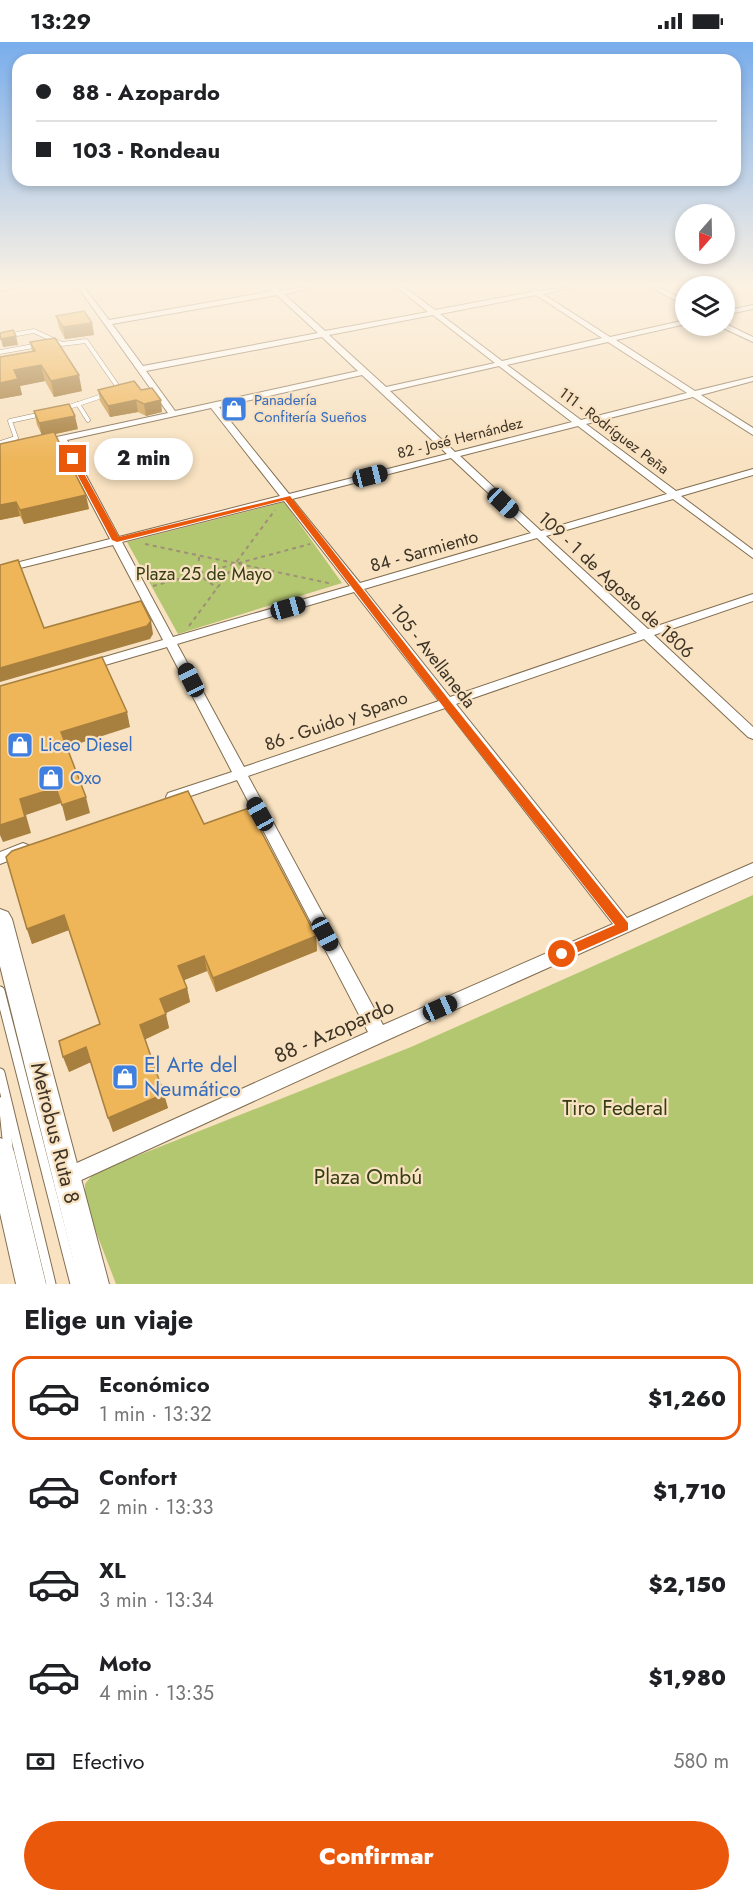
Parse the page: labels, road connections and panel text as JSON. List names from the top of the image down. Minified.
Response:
{"streets":{"street":["111 - Rodríguez Peña","82 - José Hernández","84 - Sarmiento","109 - 1 de Agosto de 1806","105 - Avellaneda","86 - Guido y Spano","88 - Azopardo"],"lane":["Metrobus Ruta 8"]},"crossings":[["111 - Rodríguez Peña","82 - José Hernández"],["111 - Rodríguez Peña","84 - Sarmiento"],["82 - José Hernández","109 - 1 de Agosto de 1806"],["82 - José Hernández","105 - Avellaneda"],["84 - Sarmiento","109 - 1 de Agosto de 1806"],["84 - Sarmiento","105 - Avellaneda"],["109 - 1 de Agosto de 1806","86 - Guido y Spano"],["105 - Avellaneda","86 - Guido y Spano"],["105 - Avellaneda","88 - Azopardo"]],"parks":["Plaza 25 de Mayo","Tiro Federal","Plaza Ombú"],"places":{"shop":["Panadería Confitería Sueños","Liceo Diesel","Oxo","El Arte del Neumático"]},"north":"bottom","page":{"status":"13:29","banner":["88 - Azopardo","103 - Rondeau"],"bubble":"2 min","heading":"Elige un viaje","list":[{"name":"Económico","note":"1 min · 13:32","value":"$1,260"},{"name":"Confort","note":"2 min · 13:33","value":"$1,710"},{"name":"XL","note":"3 min · 13:34","value":"$2,150"},{"name":"Moto","note":"4 min · 13:35","value":"$1,980"}],"pay":["Efectivo","580 m"],"buttons":"Confirmar"}}
